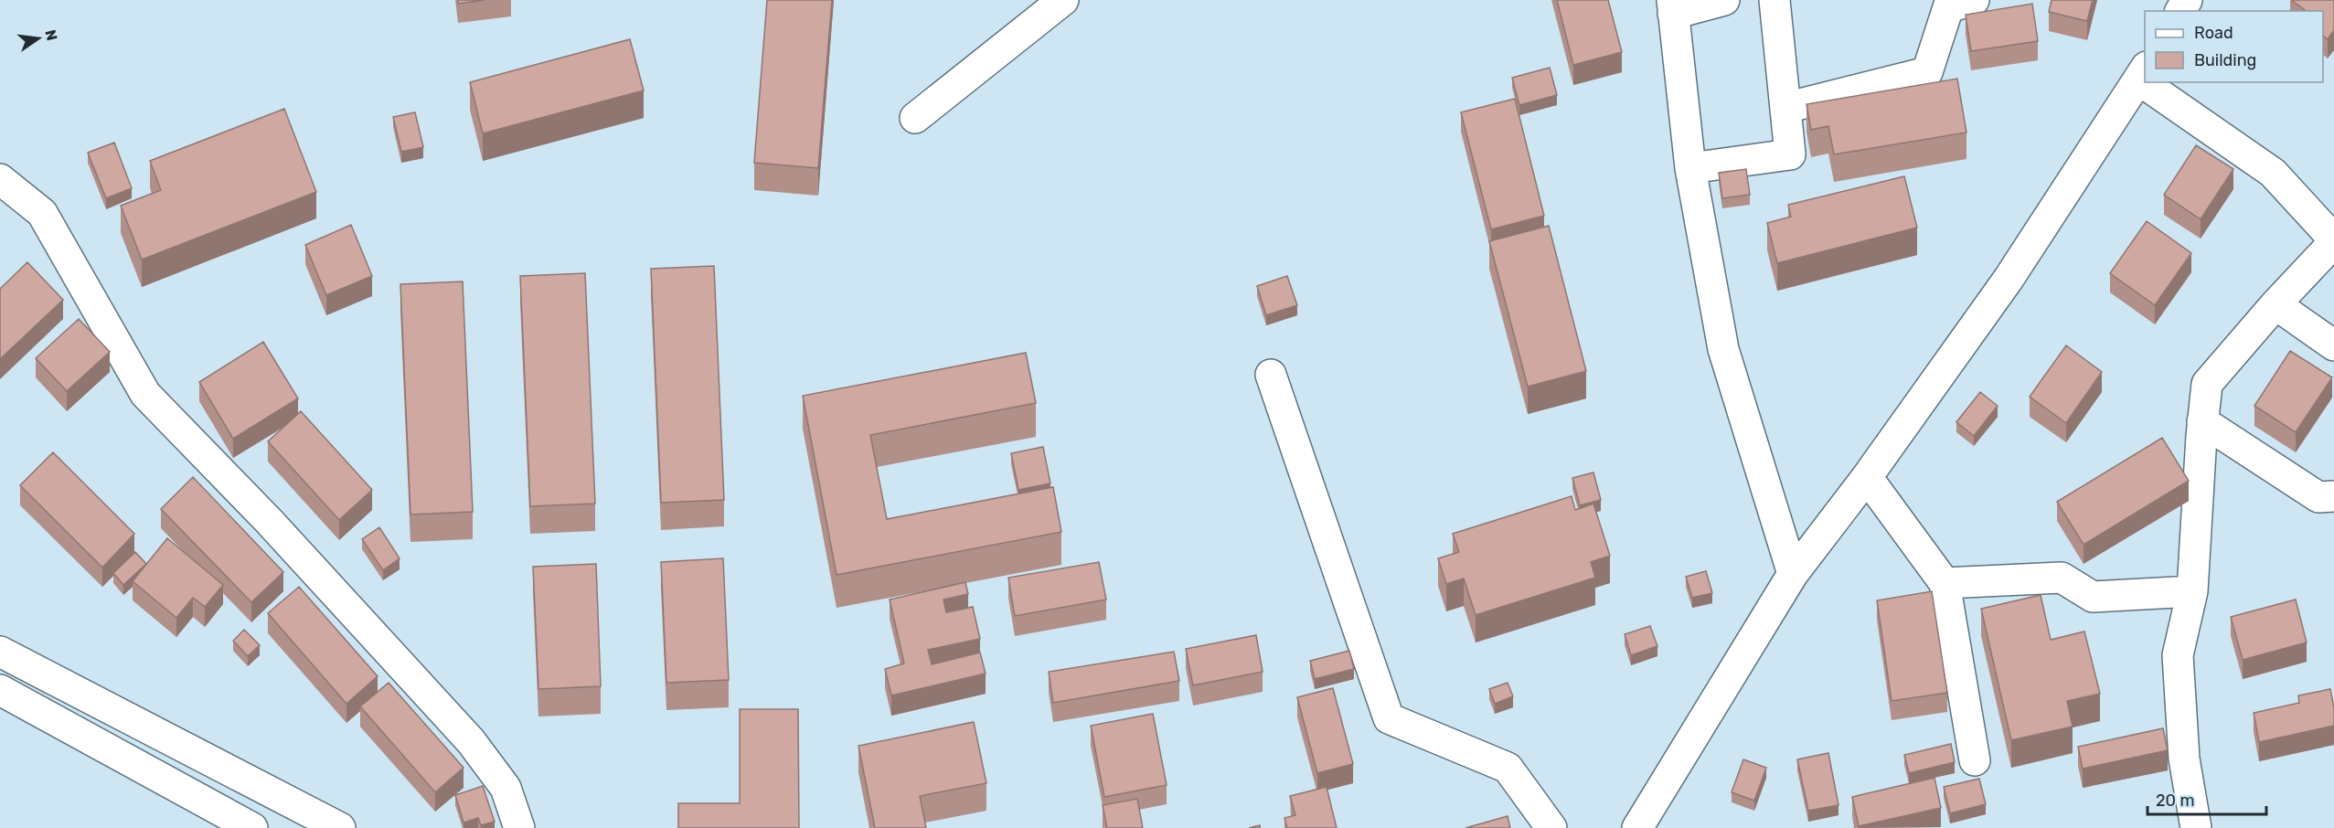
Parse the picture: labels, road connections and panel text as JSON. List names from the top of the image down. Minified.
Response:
{"legend":["Road","Building"],"scale_bar":"20 m","north":"right"}
